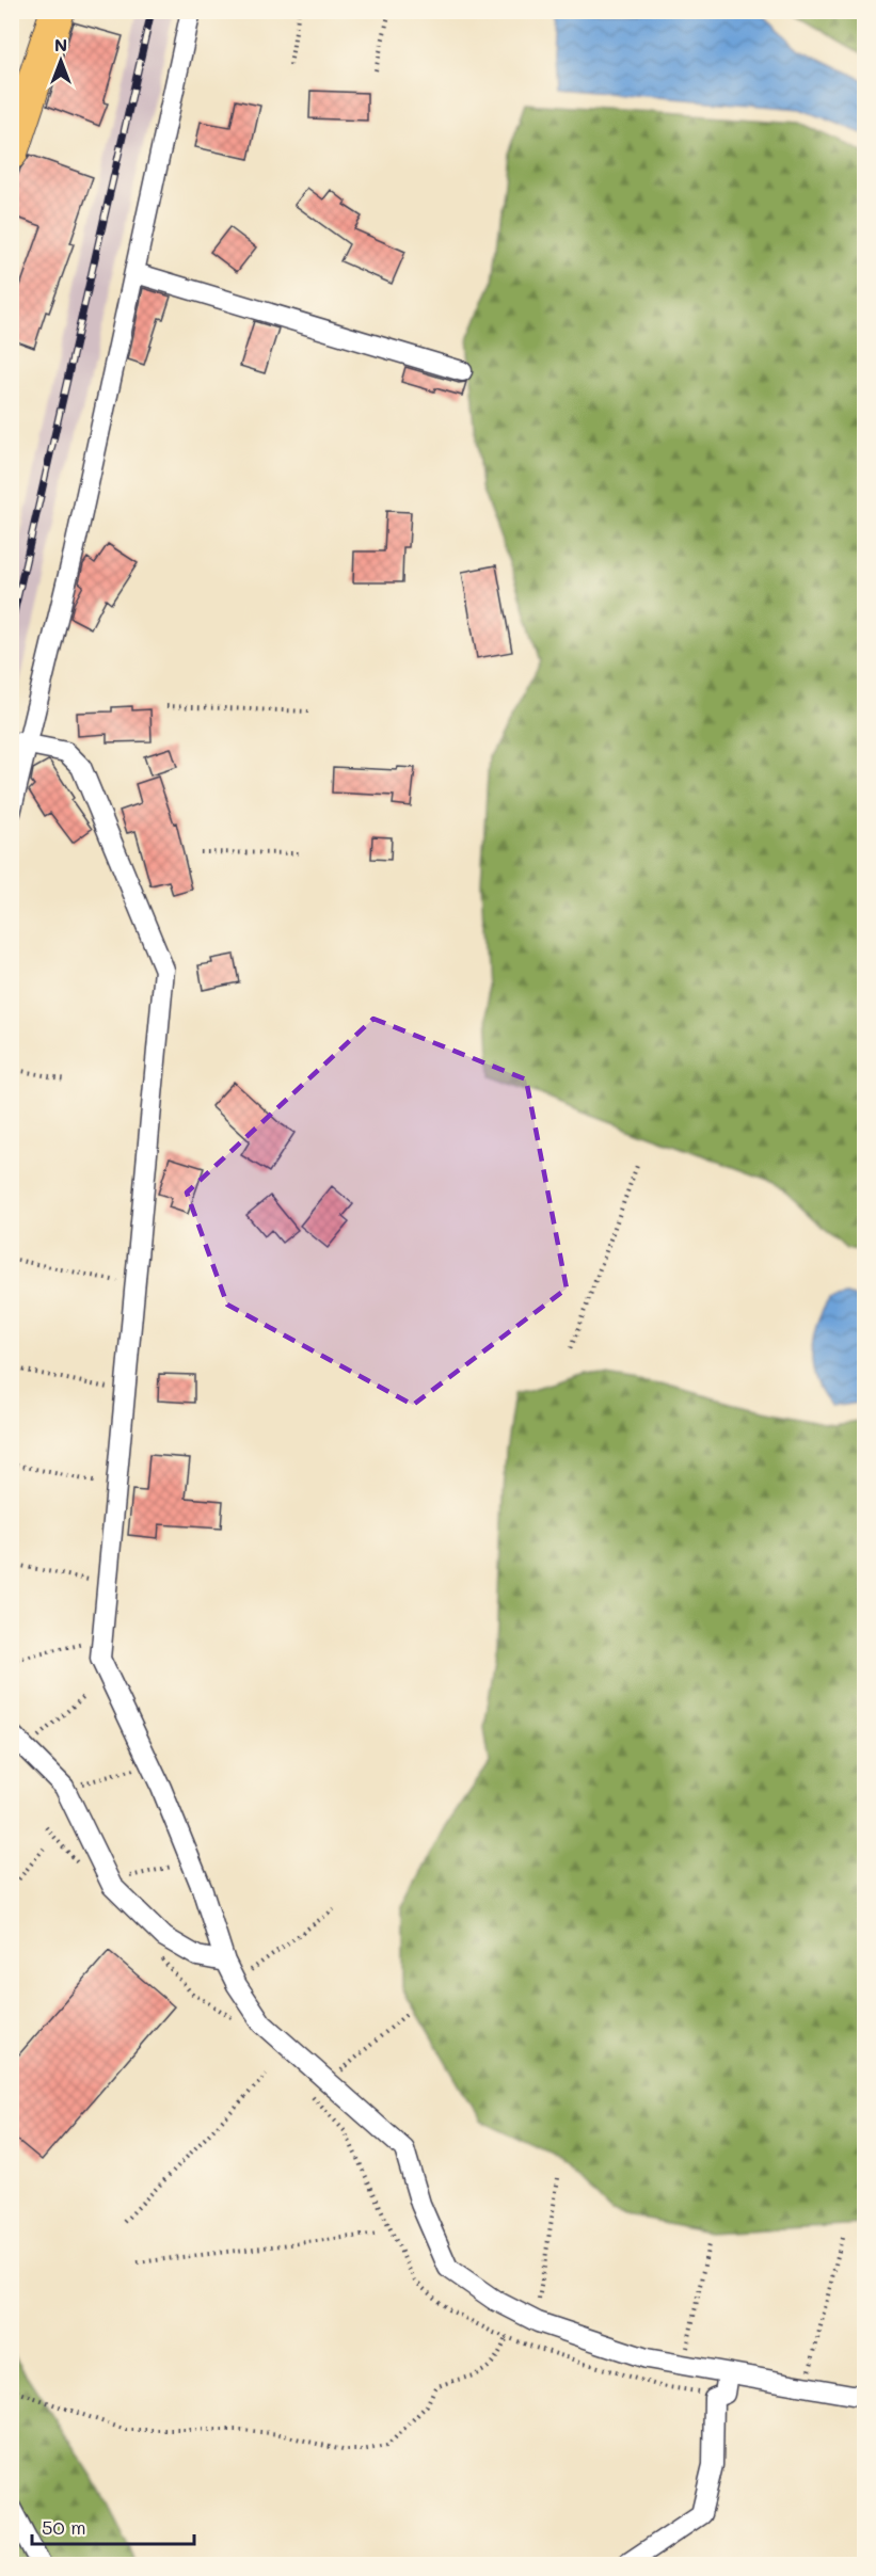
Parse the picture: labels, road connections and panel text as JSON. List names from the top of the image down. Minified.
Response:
{"scale_bar":"50 m","north":"top"}
